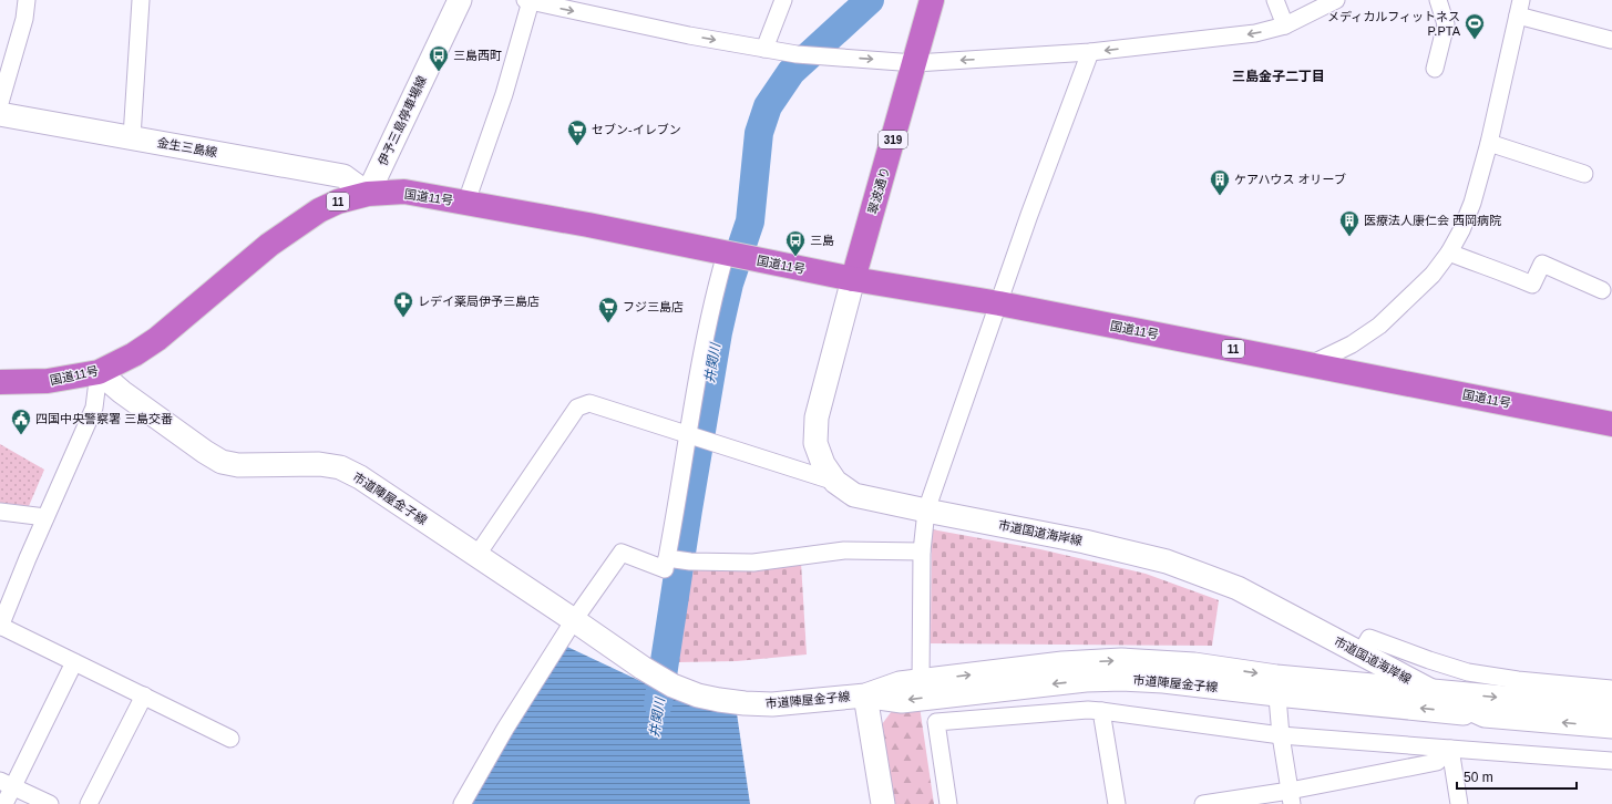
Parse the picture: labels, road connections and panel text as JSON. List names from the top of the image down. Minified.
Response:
{"streets":{"highway":["319","翠波通り","国道11号","11"],"street":["伊予三島停車場線","金生三島線","市道陣屋金子線","市道国道海岸線"]},"crossings":[["伊予三島停車場線","金生三島線"],["伊予三島停車場線","国道11号"],["金生三島線","国道11号"],["翠波通り","国道11号"],["翠波通り","市道国道海岸線"],["国道11号","市道陣屋金子線"],["国道11号","市道国道海岸線"],["市道陣屋金子線","市道国道海岸線"]],"districts":["三島金子二丁目"],"water":["井関川"],"places":{"sports":["メディカルフィットネス P.PTA"],"bus stop":["三島西町","三島"],"supermarket":["セブン-イレブン","フジ三島店"],"building":["ケアハウス オリーブ","医療法人康仁会 西岡病院"],"pharmacy":["レデイ薬局伊予三島店"],"public building":["四国中央警察署 三島交番"]},"scale_bar":"50 m"}
